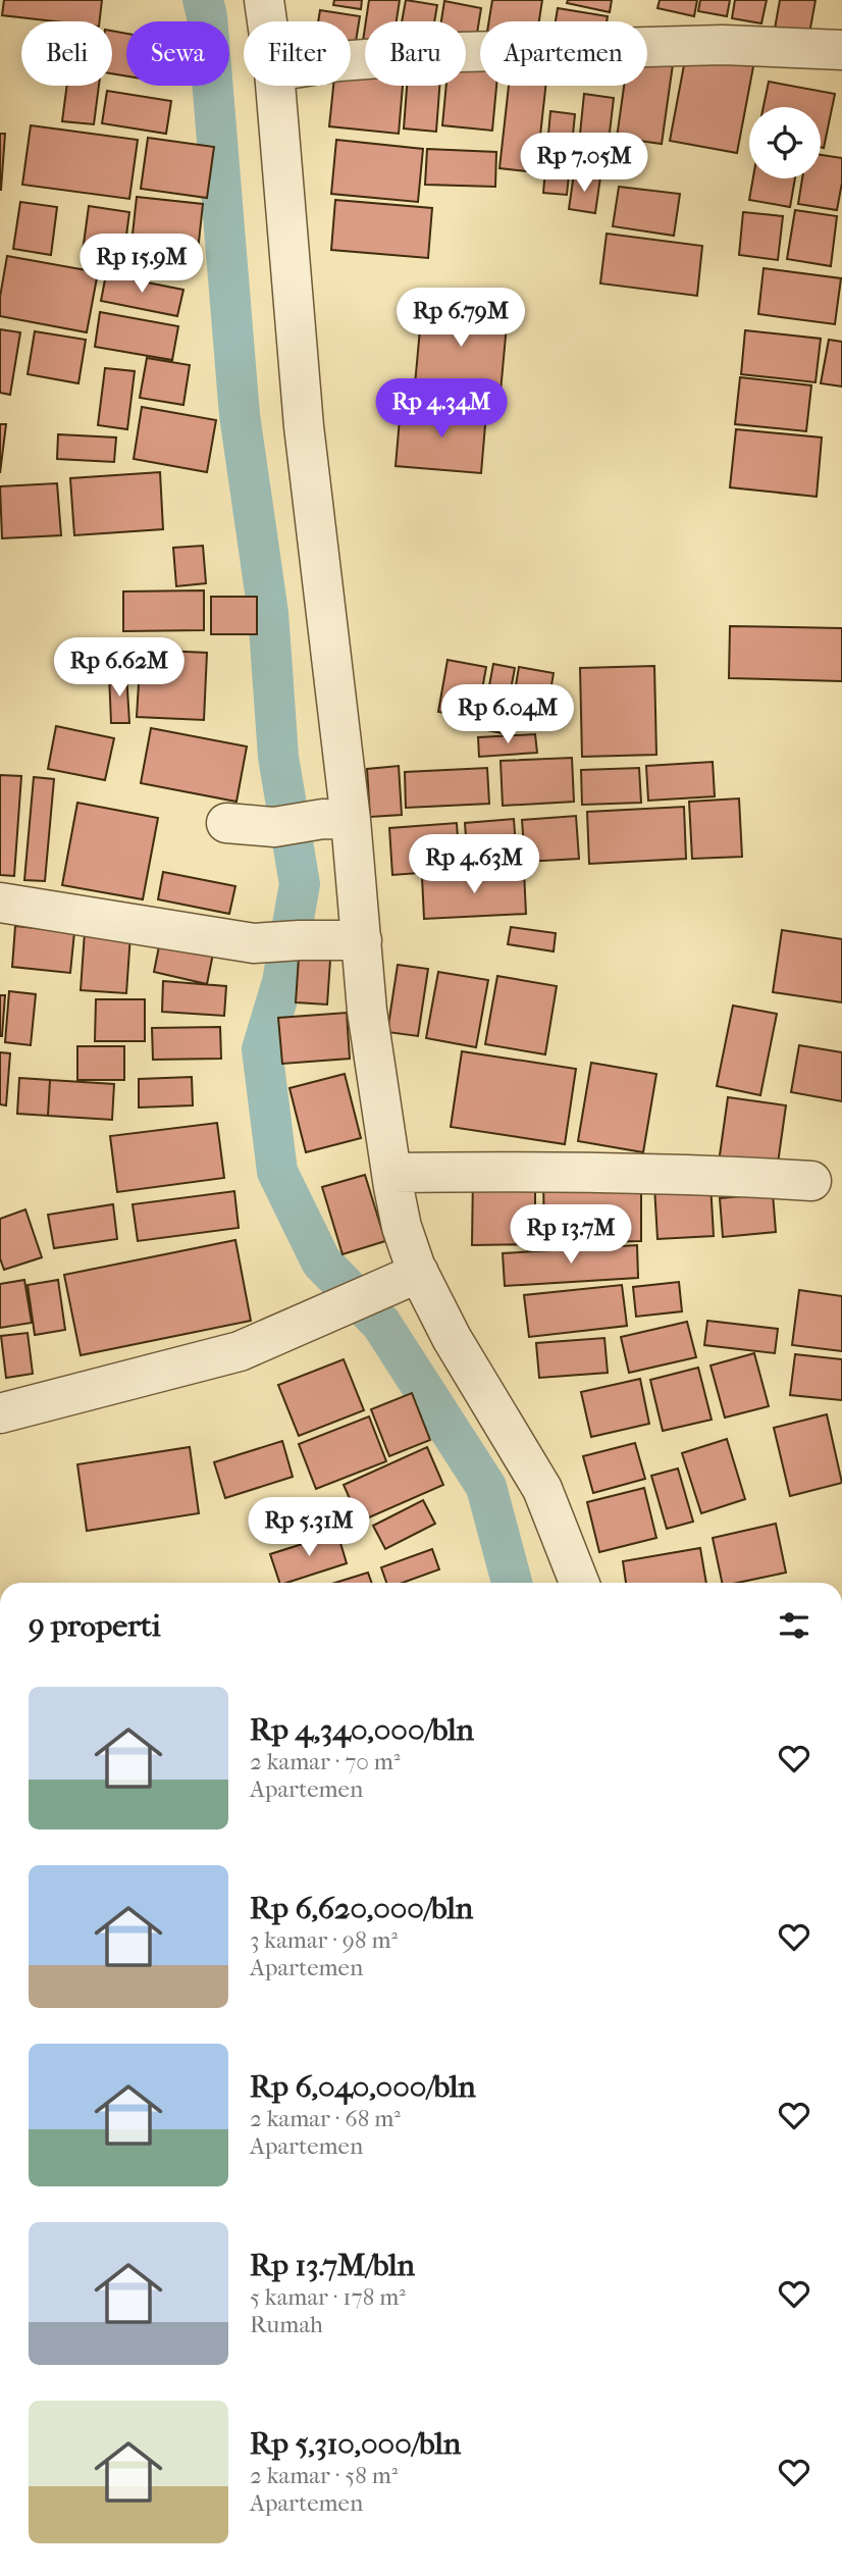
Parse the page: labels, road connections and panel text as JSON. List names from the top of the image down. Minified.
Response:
{"page":{"chip":["Beli","Sewa","Filter","Baru","Apartemen"],"price":["Rp 7.05M","Rp 15.9M","Rp 6.79M","Rp 4.34M","Rp 6.62M","Rp 6.04M","Rp 4.63M","Rp 13.7M","Rp 5.31M"],"heading":"9 properti","list":[{"name":"Rp 4,340,000/bln","note":"2 kamar · 70 m² · Apartemen"},{"name":"Rp 6,620,000/bln","note":"3 kamar · 98 m² · Apartemen"},{"name":"Rp 6,040,000/bln","note":"2 kamar · 68 m² · Apartemen"},{"name":"Rp 13.7M/bln","note":"5 kamar · 178 m² · Rumah"},{"name":"Rp 5,310,000/bln","note":"2 kamar · 58 m² · Apartemen"}]}}
